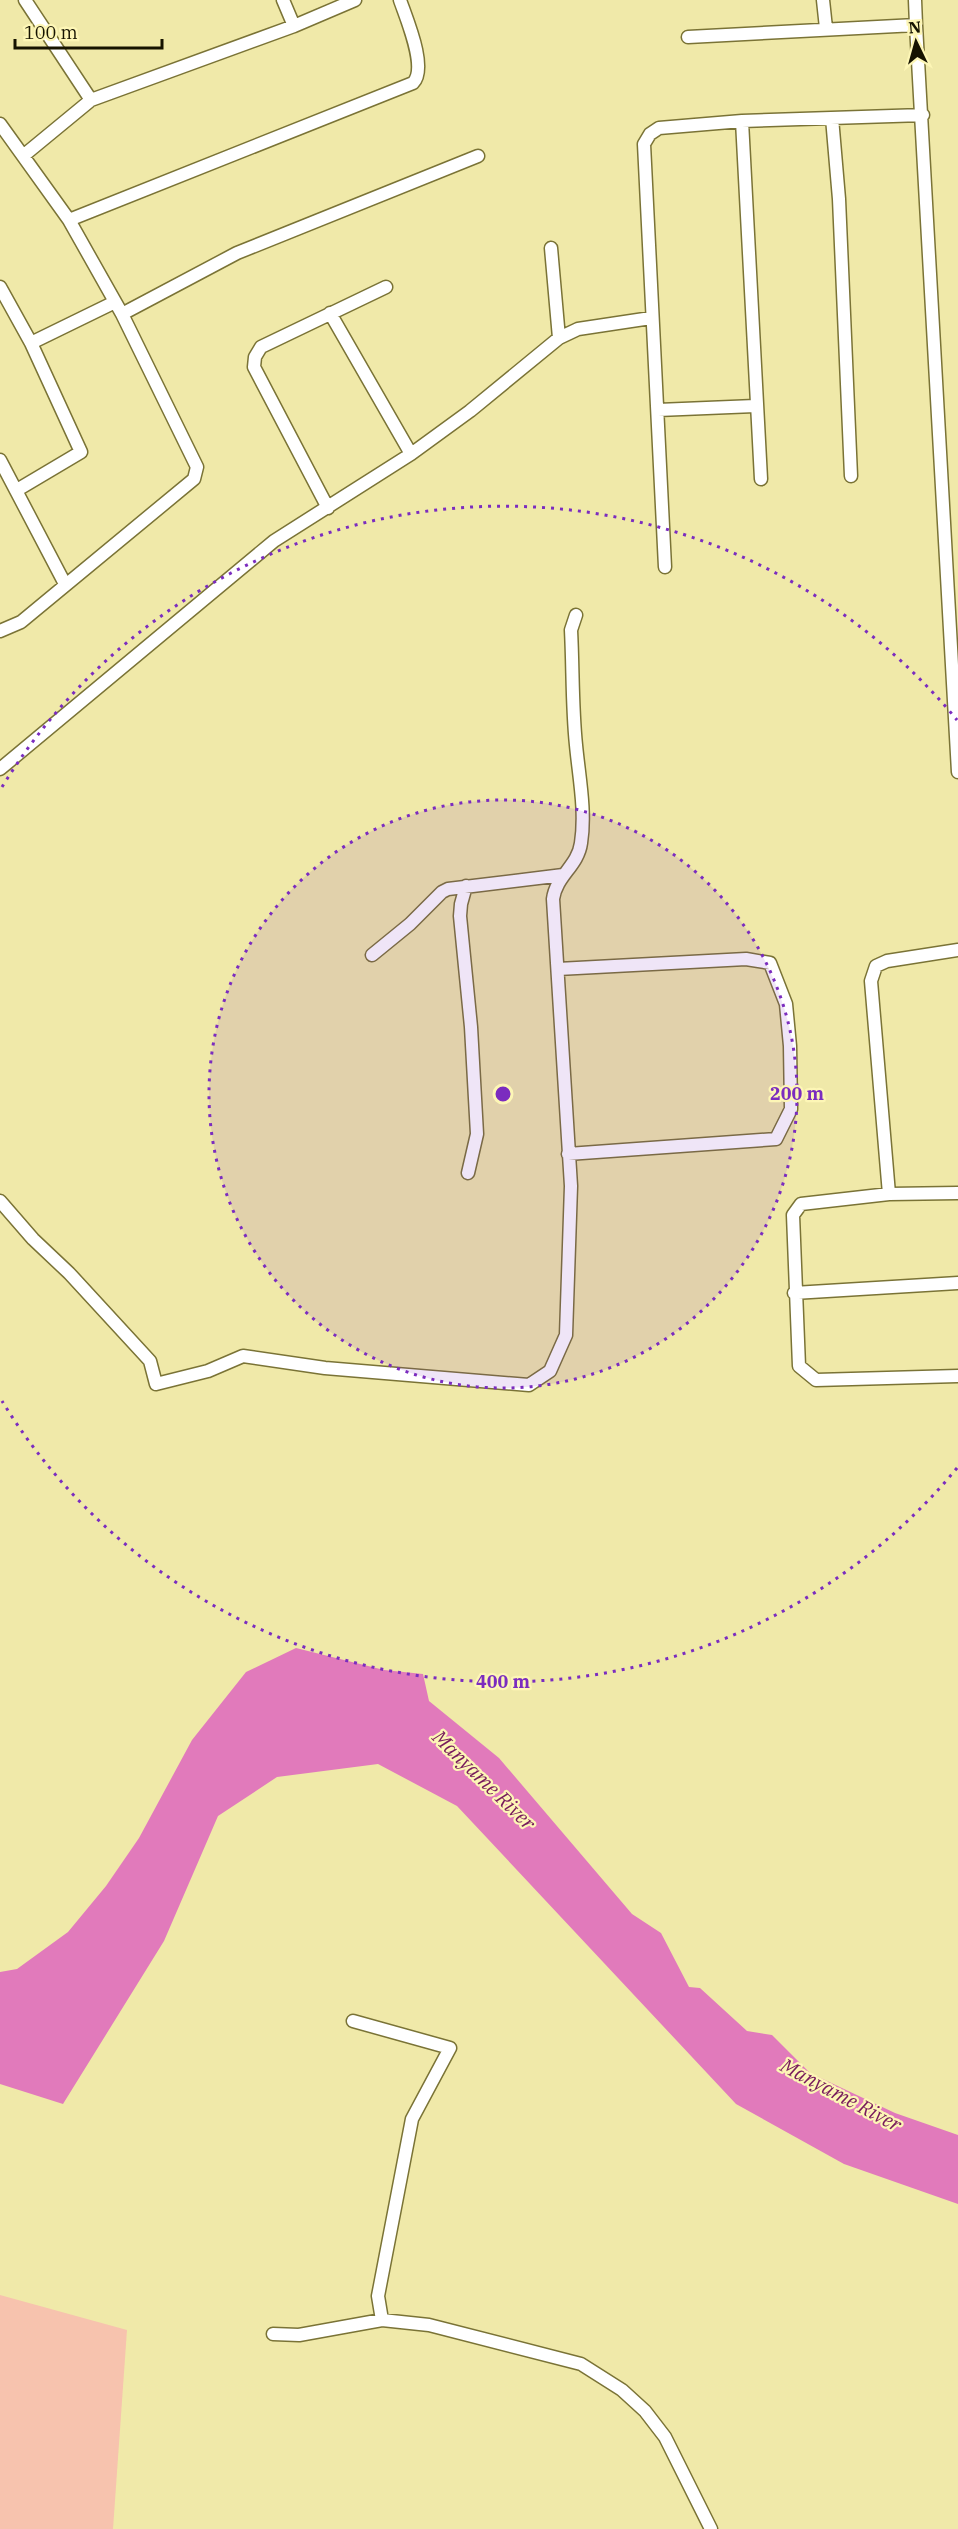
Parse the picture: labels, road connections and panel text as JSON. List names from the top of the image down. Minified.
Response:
{"water":["Manyame River"],"scale_bar":"100 m","north":"top","rings":["200 m","400 m"]}
